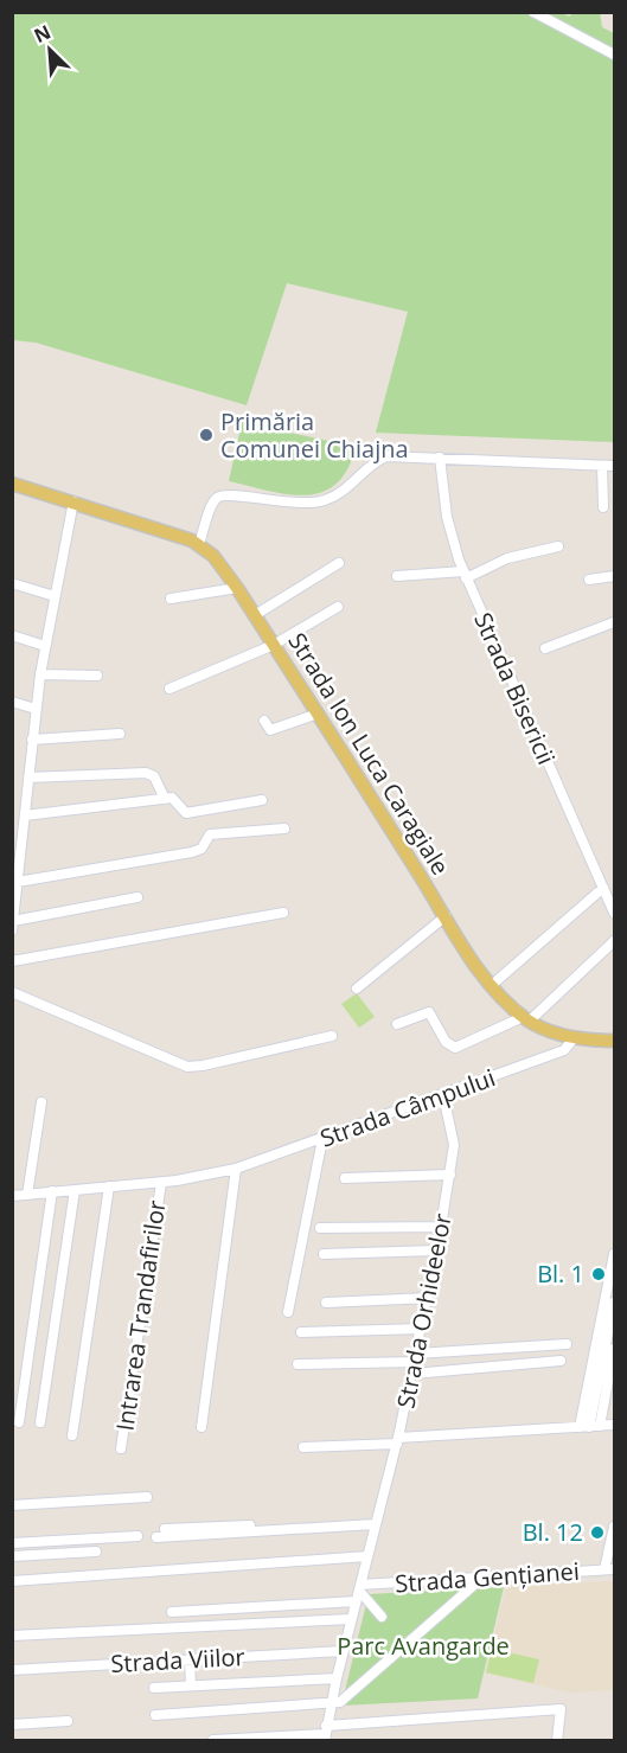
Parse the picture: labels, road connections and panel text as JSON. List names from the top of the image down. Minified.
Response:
{"streets":{"main road":["Strada Ion Luca Caragiale"],"street":["Strada Bisericii","Strada Câmpului","Strada Orhideelor","Intrarea Trandafirilor","Strada Gențianei","Strada Viilor"]},"crossings":[["Strada Ion Luca Caragiale","Strada Câmpului"],["Strada Câmpului","Strada Orhideelor"],["Strada Câmpului","Intrarea Trandafirilor"],["Strada Orhideelor","Strada Gențianei"],["Strada Orhideelor","Strada Viilor"]],"parks":["Parc Avangarde"],"places":["Primăria Comunei Chiajna","Bl. 1","Bl. 12"],"north":"top left"}
